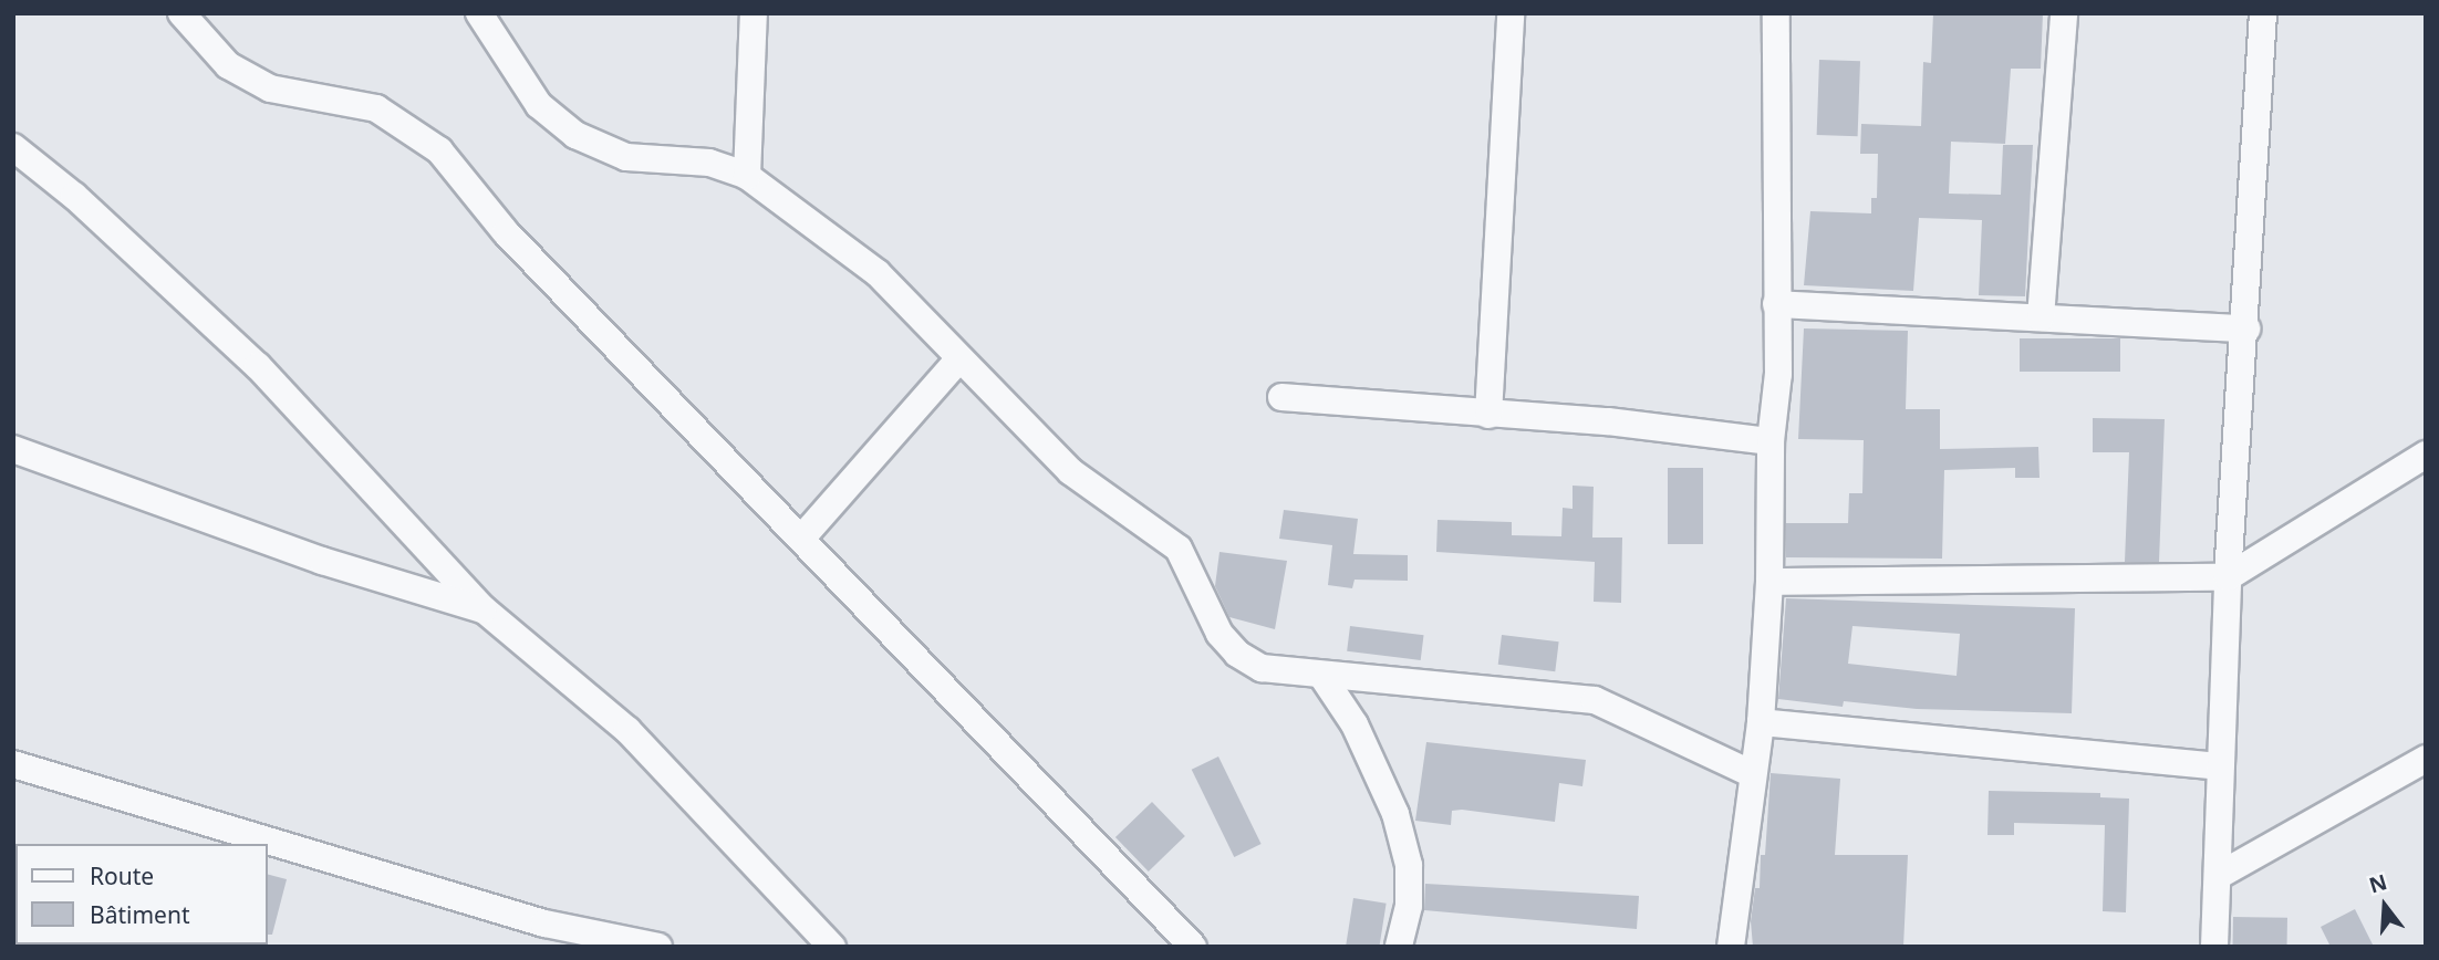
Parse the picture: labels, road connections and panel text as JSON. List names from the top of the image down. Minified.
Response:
{"legend":["Route","Bâtiment"],"north":"top"}
